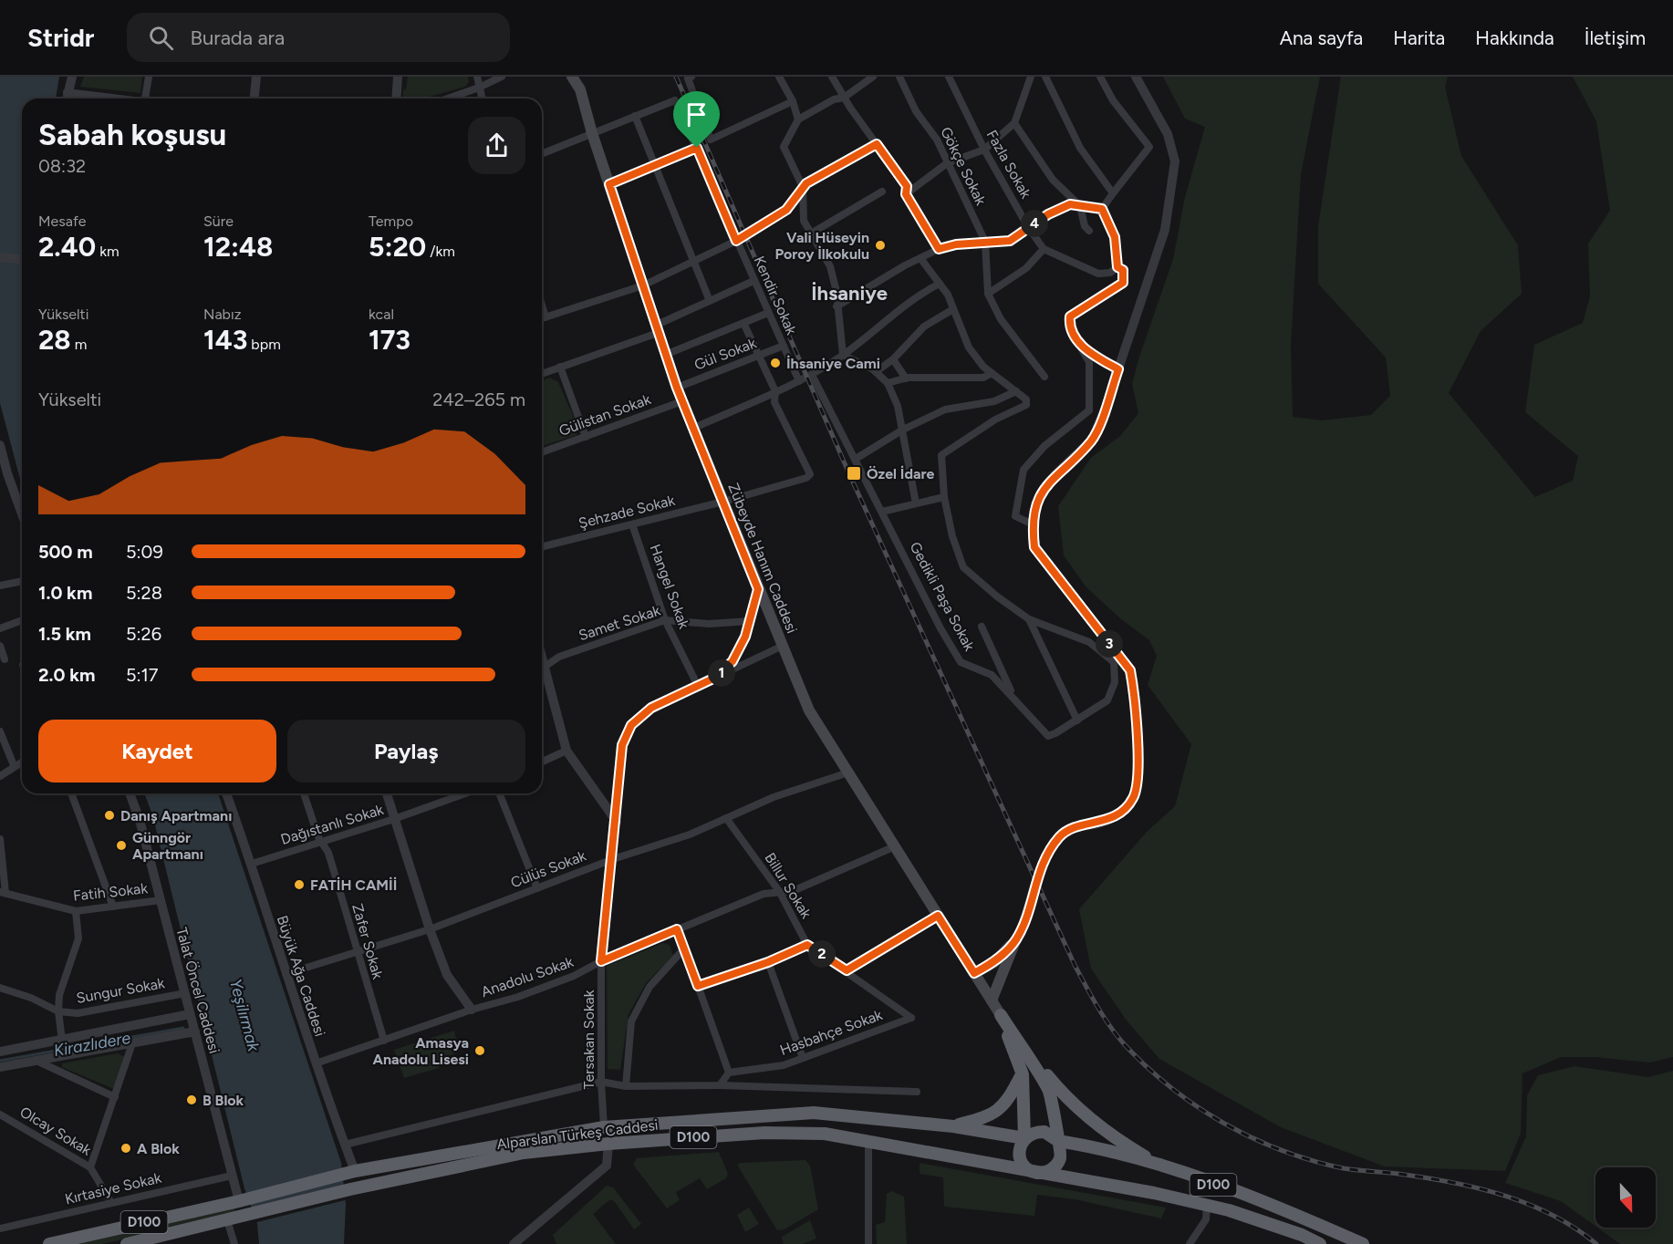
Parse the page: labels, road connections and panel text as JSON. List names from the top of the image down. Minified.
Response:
{"streets":{"highway":["Alparslan Türkeş Caddesi","D100"],"main road":["Zübeyde Hanım Caddesi"],"street":["Fazla Sokak","Gökçe Sokak","Kendir Sokak","Gül Sokak","Gülistan Sokak","Şehzade Sokak","Hangel Sokak","Gedikli Paşa Sokak","Samet Sokak","Dağıstanlı Sokak","Cülüs Sokak","Billur Sokak","Fatih Sokak","Zafer Sokak","Büyük Ağa Caddesi","Anadolu Sokak","Sungur Sokak","Talat Öncel Caddesi","Hasbahçe Sokak","Tersakan Sokak","Olcay Sokak","Kırtasiye Sokak"]},"crossings":[["Kendir Sokak","Gül Sokak"],["Gül Sokak","Zübeyde Hanım Caddesi"],["Gülistan Sokak","Zübeyde Hanım Caddesi"],["Şehzade Sokak","Zübeyde Hanım Caddesi"],["Şehzade Sokak","Hangel Sokak"],["Zübeyde Hanım Caddesi","Cülüs Sokak"],["Zübeyde Hanım Caddesi","Anadolu Sokak"],["Zübeyde Hanım Caddesi","Tersakan Sokak"],["Hangel Sokak","Samet Sokak"],["Hangel Sokak","Tersakan Sokak"],["Samet Sokak","Tersakan Sokak"],["Dağıstanlı Sokak","Zafer Sokak"],["Dağıstanlı Sokak","Büyük Ağa Caddesi"],["Cülüs Sokak","Billur Sokak"],["Cülüs Sokak","Zafer Sokak"],["Cülüs Sokak","Büyük Ağa Caddesi"],["Cülüs Sokak","Tersakan Sokak"],["Billur Sokak","Anadolu Sokak"],["Billur Sokak","Hasbahçe Sokak"],["Fatih Sokak","Talat Öncel Caddesi"],["Zafer Sokak","Anadolu Sokak"],["Büyük Ağa Caddesi","Anadolu Sokak"],["Büyük Ağa Caddesi","Alparslan Türkeş Caddesi"],["Büyük Ağa Caddesi","D100"],["Anadolu Sokak","Tersakan Sokak"],["Sungur Sokak","Talat Öncel Caddesi"],["Talat Öncel Caddesi","D100"],["Talat Öncel Caddesi","Kırtasiye Sokak"],["Tersakan Sokak","Alparslan Türkeş Caddesi"],["Olcay Sokak","Kırtasiye Sokak"],["Alparslan Türkeş Caddesi","D100"]],"districts":["İhsaniye"],"water":["Yeşilırmak","Kirazlıdere"],"places":{"other":["Vali Hüseyin Poroy İlkokulu","İhsaniye Cami","Danış Apartmanı","Günngör Apartmanı","FATİH CAMİİ","Amasya Anadolu Lisesi","B Blok","A Blok"],"transit":["Özel İdare"]},"north":"bottom","page":{"header":"Stridr","search":"Burada ara","nav":["Ana sayfa","Harita","Hakkında","İletişim"],"heading":["Sabah koşusu","08:32"],"stats":[["Mesafe","2.40 km"],["Süre","12:48"],["Tempo","5:20 /km"],["Yükselti","28 m"],["Nabız","143 bpm"],["kcal","173"]],"pins":["4","3","1","2"],"chart":["Yükselti","242–265 m"],"list":[{"name":"500 m","note":"5:09"},{"name":"1.0 km","note":"5:28"},{"name":"1.5 km","note":"5:26"},{"name":"2.0 km","note":"5:17"}],"buttons":["Kaydet","Paylaş"]}}
